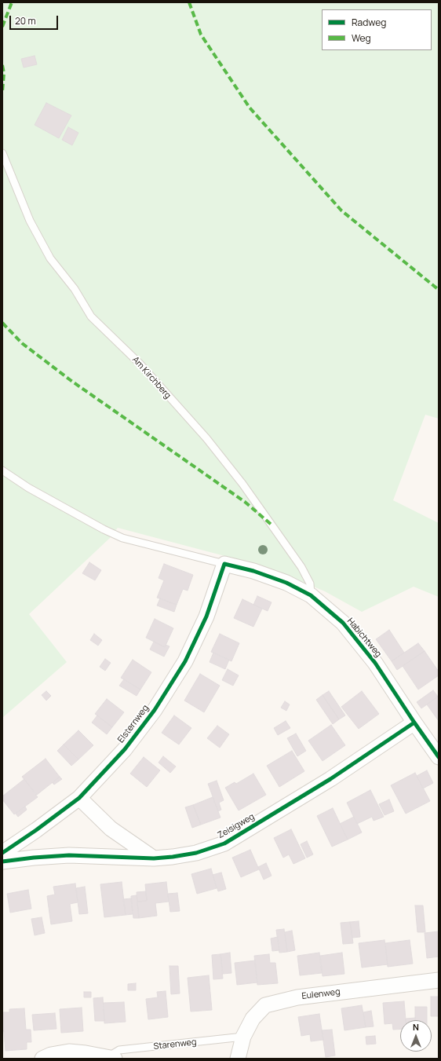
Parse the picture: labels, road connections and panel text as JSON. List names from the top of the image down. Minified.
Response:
{"streets":{"street":["Habichtweg","Elsternweg","Zeisigweg","Eulenweg","Starenweg"],"lane":["Am Kirchberg"]},"crossings":[["Am Kirchberg","Habichtweg"],["Habichtweg","Elsternweg"],["Habichtweg","Zeisigweg"],["Eulenweg","Starenweg"]],"legend":["Radweg","Weg"],"scale_bar":"20 m","north":"top"}
